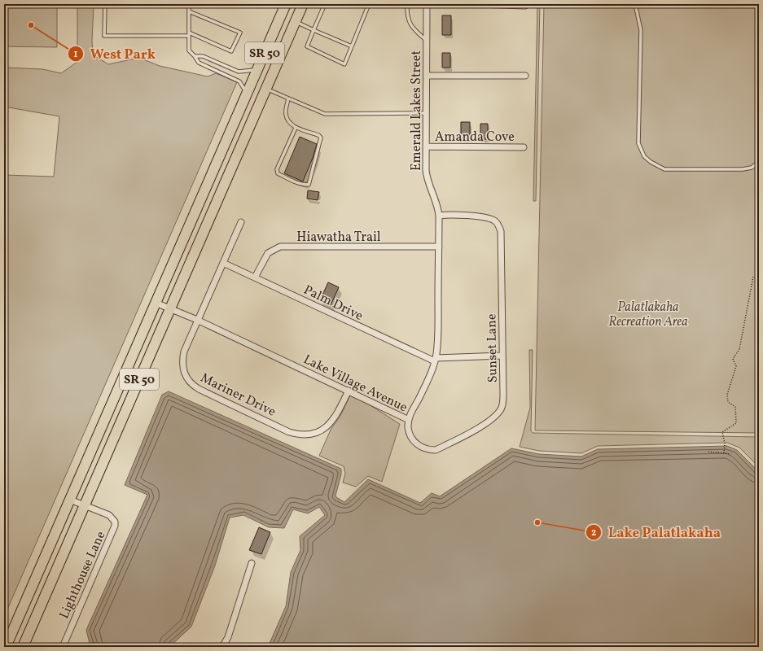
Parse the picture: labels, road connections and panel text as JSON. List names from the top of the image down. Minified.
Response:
{"streets":{"highway":["SR 50"],"street":["Emerald Lakes Street","Amanda Cove","Hiawatha Trail","Palm Drive","Sunset Lane","Lake Village Avenue","Mariner Drive","Lighthouse Lane"]},"crossings":[["SR 50","Lake Village Avenue"],["SR 50","Lighthouse Lane"],["Emerald Lakes Street","Amanda Cove"],["Emerald Lakes Street","Sunset Lane"],["Emerald Lakes Street","Lake Village Avenue"],["Hiawatha Trail","Palm Drive"],["Hiawatha Trail","Lake Village Avenue"],["Palm Drive","Sunset Lane"],["Palm Drive","Lake Village Avenue"],["Palm Drive","Mariner Drive"],["Sunset Lane","Lake Village Avenue"],["Lake Village Avenue","Mariner Drive"]],"parks":["Palatlakaha Recreation Area"],"places":["West Park","Lake Palatlakaha"]}
